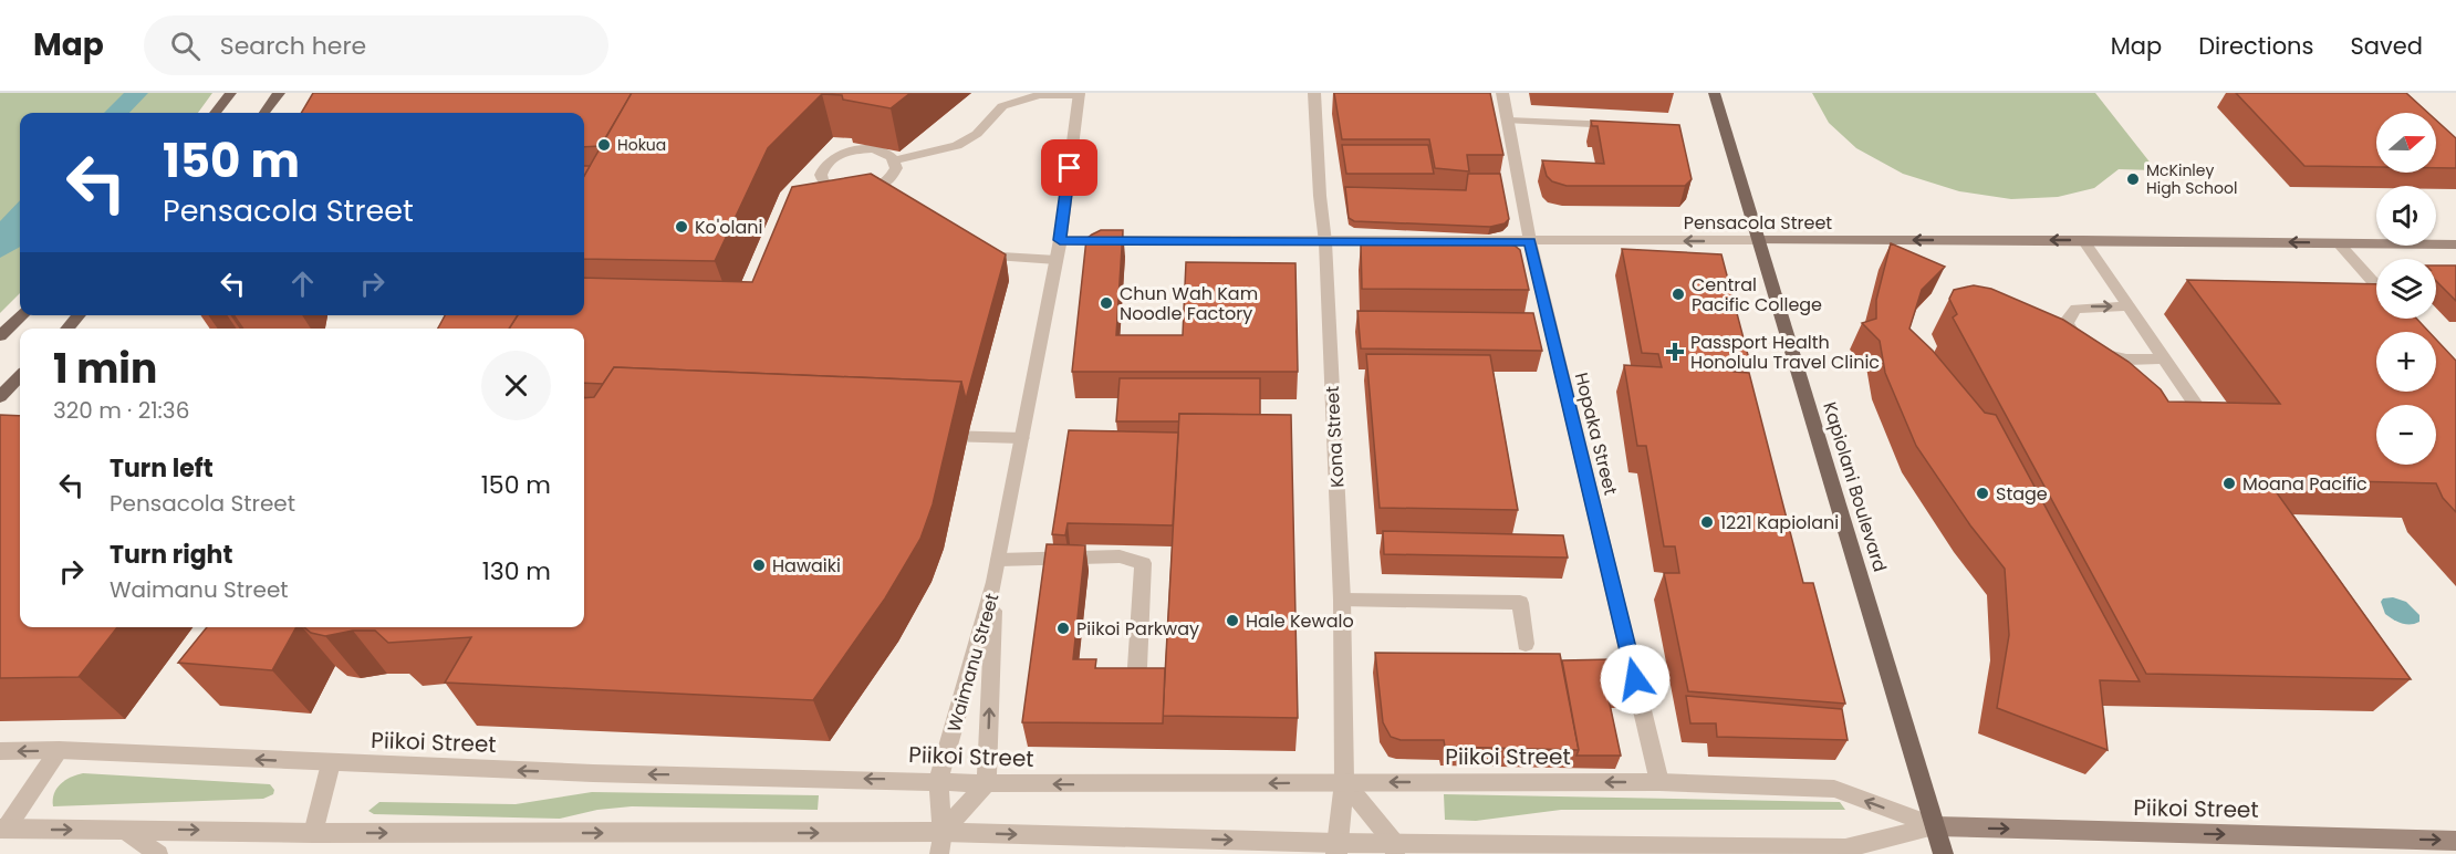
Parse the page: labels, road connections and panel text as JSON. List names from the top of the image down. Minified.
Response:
{"streets":{"main road":["Pensacola Street","Kapiolani Boulevard","Piikoi Street"],"street":["Hopaka Street","Kona Street","Waimanu Street"]},"crossings":[["Pensacola Street","Hopaka Street"],["Pensacola Street","Kona Street"],["Pensacola Street","Kapiolani Boulevard"],["Pensacola Street","Waimanu Street"],["Hopaka Street","Piikoi Street"],["Kona Street","Piikoi Street"],["Kapiolani Boulevard","Piikoi Street"],["Waimanu Street","Piikoi Street"]],"one_way":["Pensacola Street"],"places":{"other":["Hokua","McKinley High School","Ko'olani","Central Pacific College","Chun Wah Kam Noodle Factory","Moana Pacific","Stage","1221 Kapiolani","Hawaiki","Hale Kewalo","Piikoi Parkway"],"health":["Passport Health Honolulu Travel Clinic"]},"north":"right","page":{"header":"Map","search":"Search here","nav":["Map","Directions","Saved"],"map_buttons":["+","−"],"turn":["150 m","Pensacola Street"],"heading":["1 min","320 m · 21:36"],"list":[{"name":"Turn left","note":"Pensacola Street","value":"150 m"},{"name":"Turn right","note":"Waimanu Street","value":"130 m"}]}}
